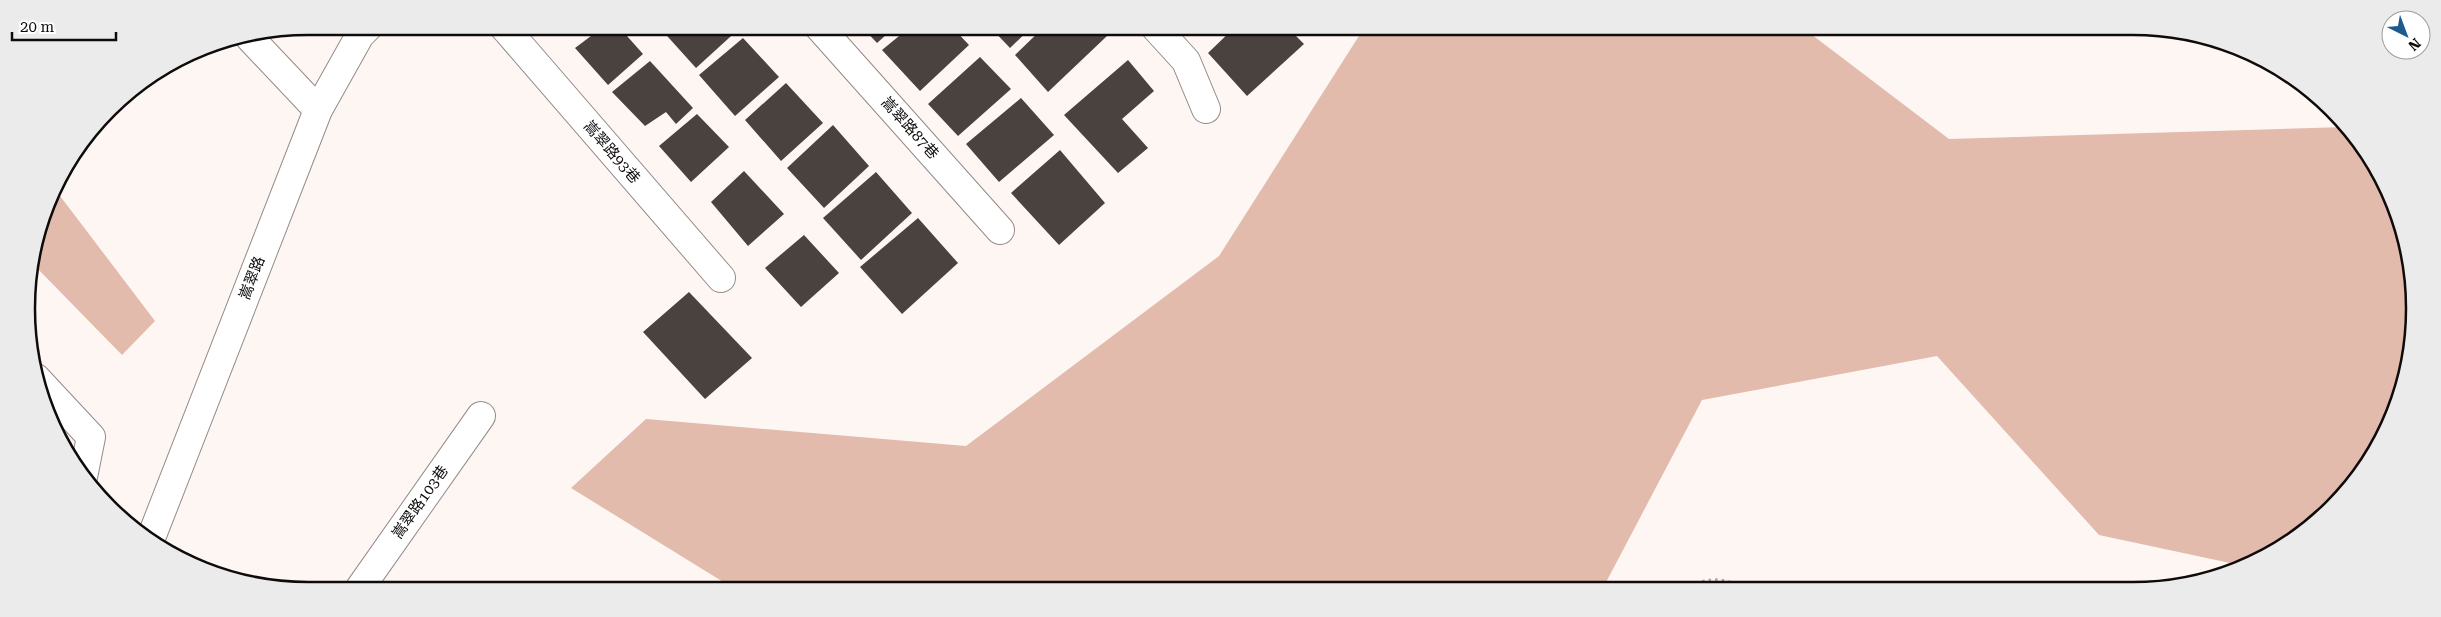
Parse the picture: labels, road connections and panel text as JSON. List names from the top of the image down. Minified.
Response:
{"streets":{"street":["嵩翠路87巷","嵩翠路93巷","嵩翠路","嵩翠路103巷"]},"scale_bar":"20 m","north":"bottom right"}
